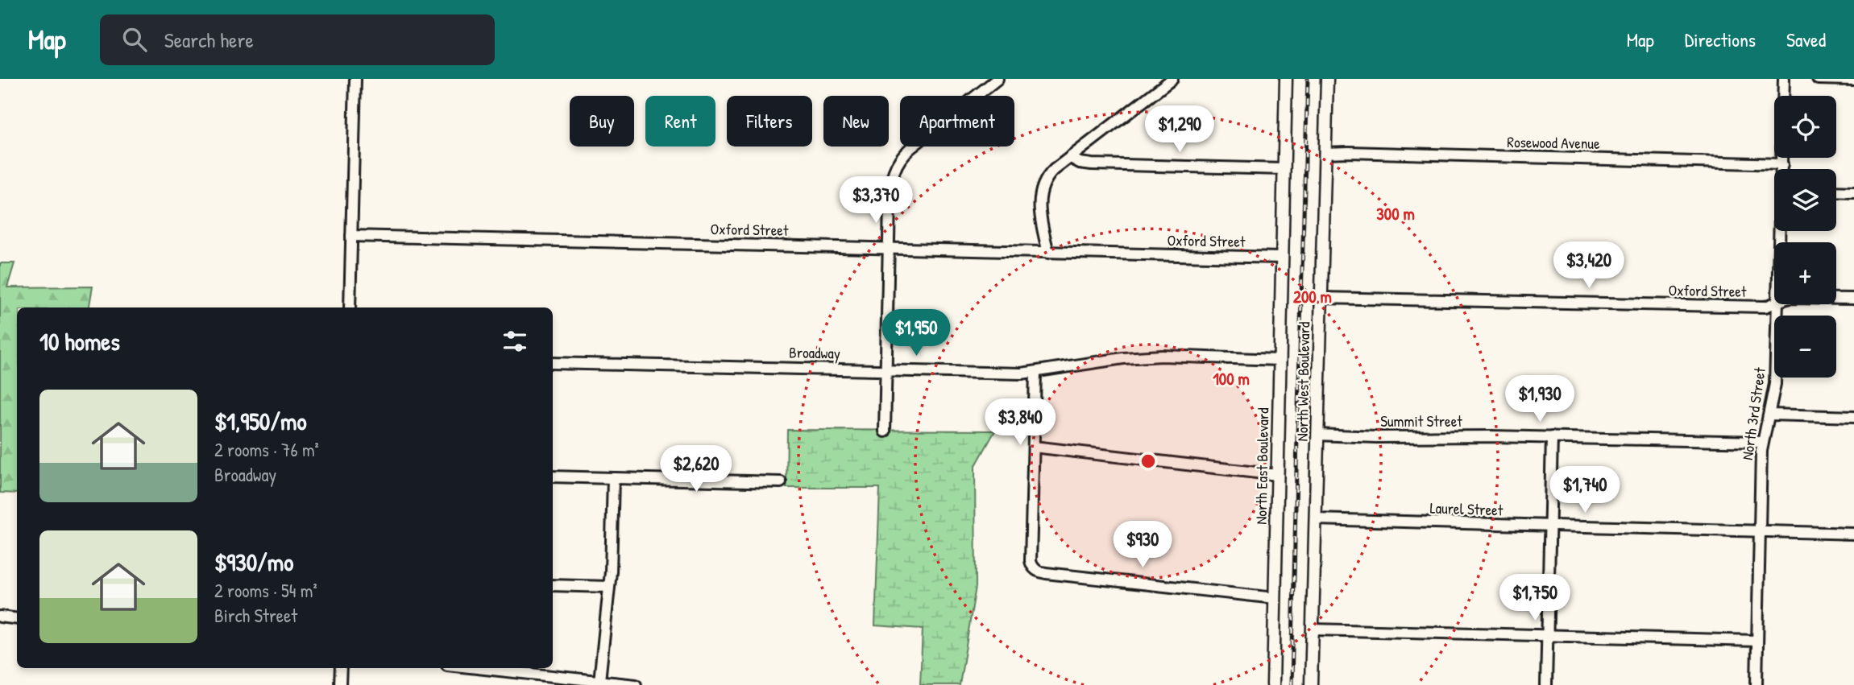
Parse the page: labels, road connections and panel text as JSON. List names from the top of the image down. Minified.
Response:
{"streets":{"main road":["North West Boulevard","North East Boulevard"],"street":["Rosewood Avenue","Oxford Street","Broadway","North 3rd Street","Summit Street","Laurel Street"]},"crossings":[["Rosewood Avenue","North West Boulevard"],["Rosewood Avenue","North 3rd Street"],["Oxford Street","North West Boulevard"],["Oxford Street","North East Boulevard"],["Broadway","North East Boulevard"],["North West Boulevard","Summit Street"],["North West Boulevard","Laurel Street"],["North 3rd Street","Summit Street"],["North 3rd Street","Laurel Street"]],"page":{"header":"Map","search":"Search here","nav":["Map","Directions","Saved"],"map_buttons":["+","−"],"chip":["Buy","Rent","Filters","New","Apartment"],"price":["$1,290","$3,370","$3,420","$1,950","$1,930","$3,840","$2,620","$1,740","$930","$1,750"],"heading":"10 homes","list":[{"name":"$1,950/mo","note":"2 rooms · 76 m² · Broadway"},{"name":"$930/mo","note":"2 rooms · 54 m² · Birch Street"}]},"rings":["300 m","200 m","100 m"]}
